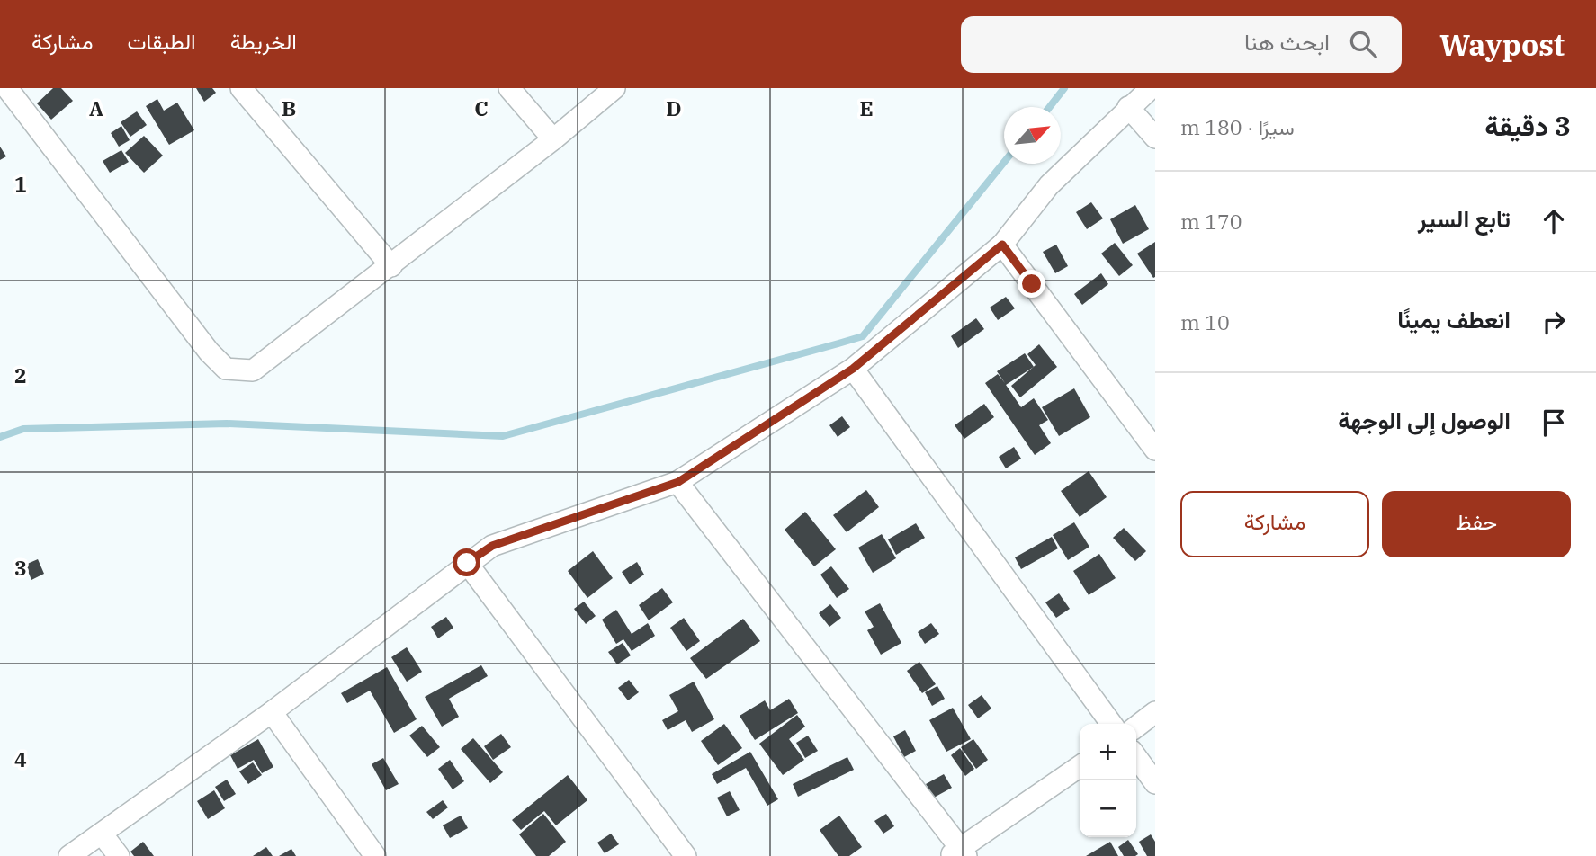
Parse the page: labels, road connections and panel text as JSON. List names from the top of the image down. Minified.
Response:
{"north":"top right","page":{"header":"Waypost","search":"ابحث هنا","nav":["الخريطة","الطبقات","مشاركة"],"heading":["3 دقيقة","سيرًا · 180 m"],"list":[["تابع السير","170 m"],["انعطف يمينًا","10 m"],"الوصول إلى الوجهة"],"buttons":["حفظ","مشاركة"],"map_buttons":["+","−"]},"grid":{"columns":["A","B","C","D","E"],"rows":["1","2","3","4"]}}
